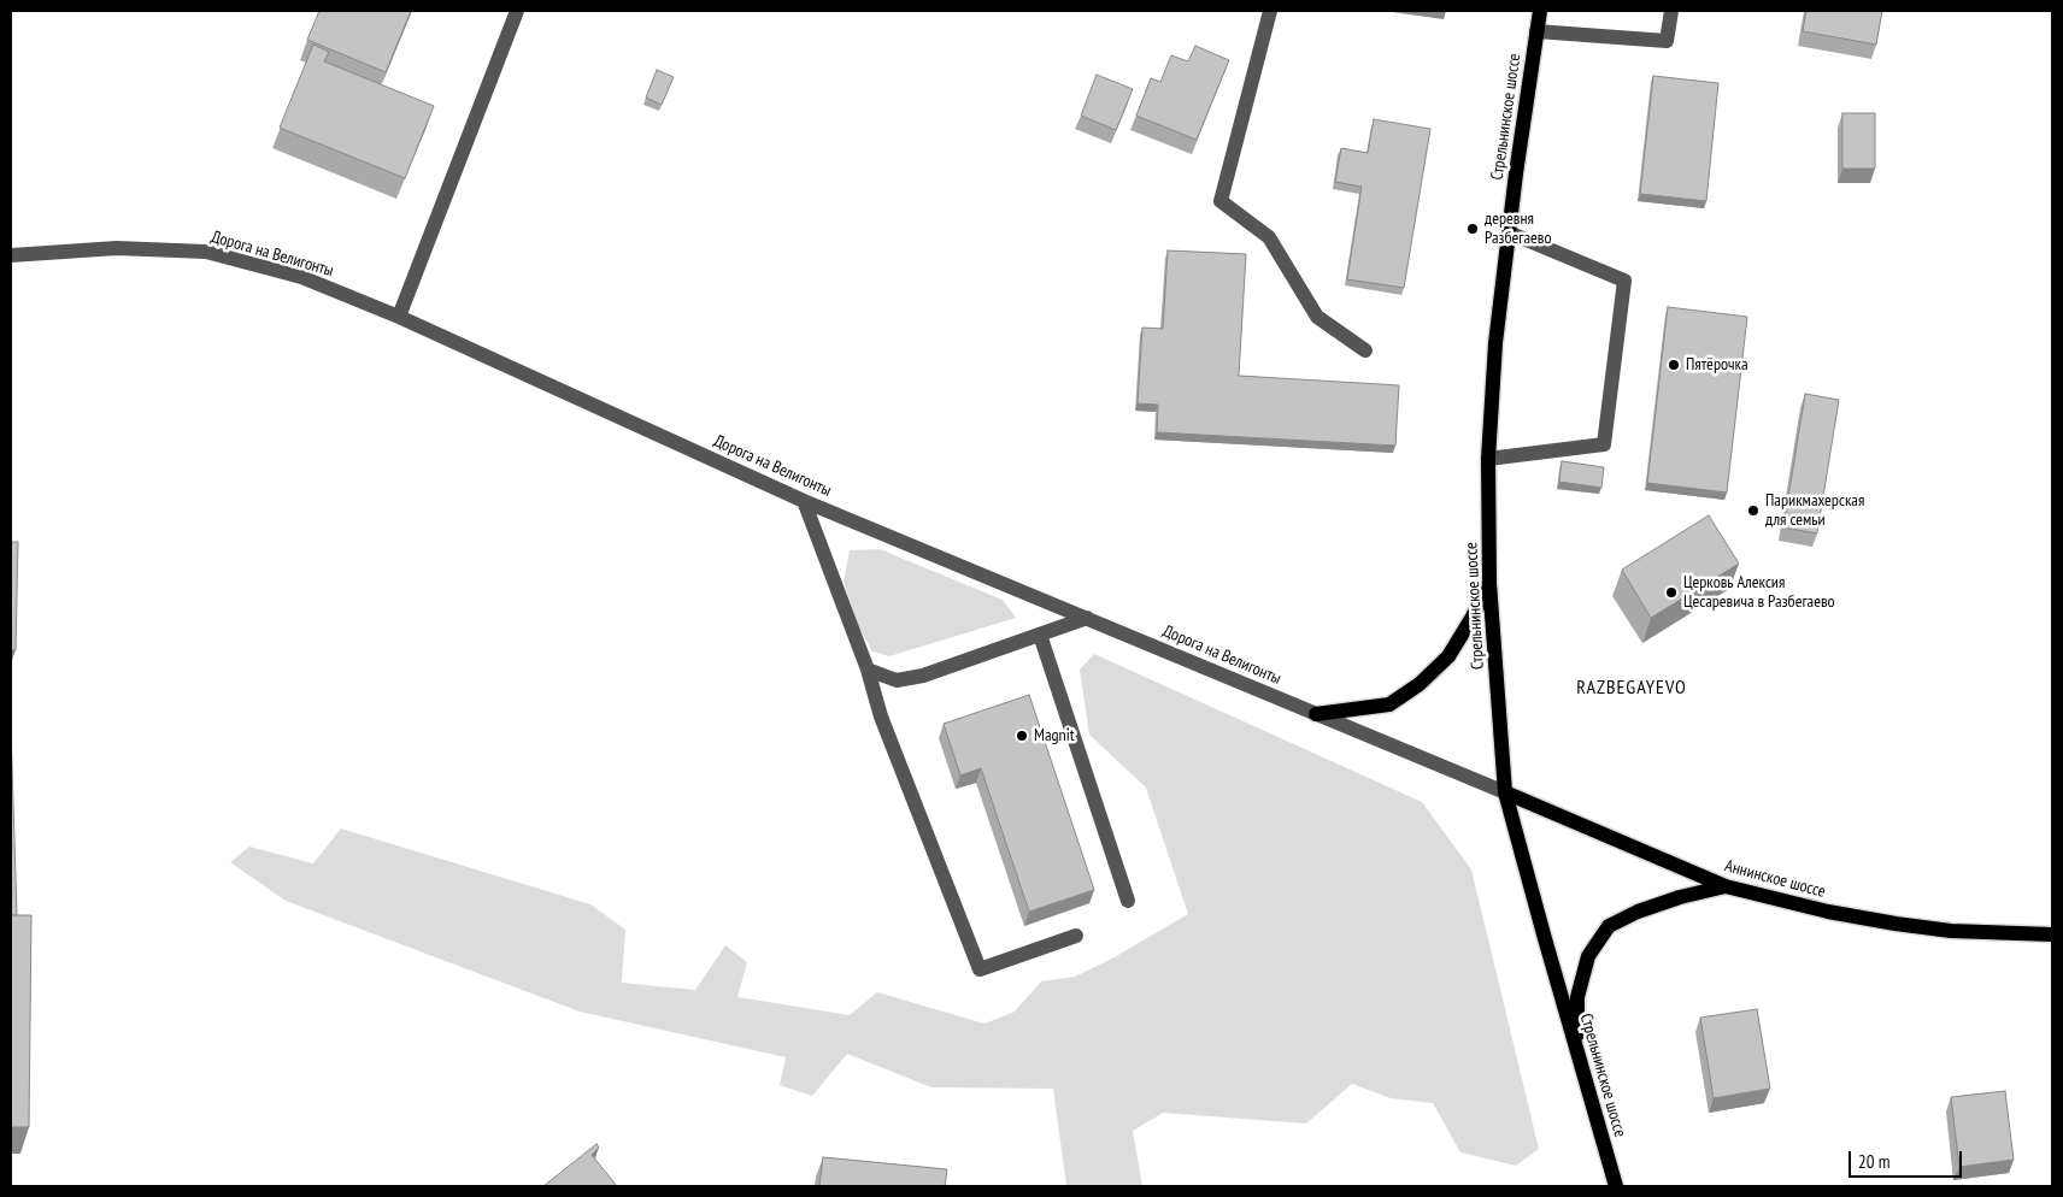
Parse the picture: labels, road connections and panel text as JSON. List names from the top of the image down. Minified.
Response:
{"streets":{"main road":["Стрельнинское шоссе","Аннинское шоссе"],"street":["Дорога на Велигонты"]},"crossings":[["Стрельнинское шоссе","Дорога на Велигонты"],["Стрельнинское шоссе","Аннинское шоссе"],["Дорога на Велигонты","Аннинское шоссе"]],"districts":["RAZBEGAYEVO"],"places":["деревня Разбегаево","Пятёрочка","Парикмахерская для семьи","Церковь Алексия Цесаревича в Разбегаево","Magnit"],"scale_bar":"20 m"}
